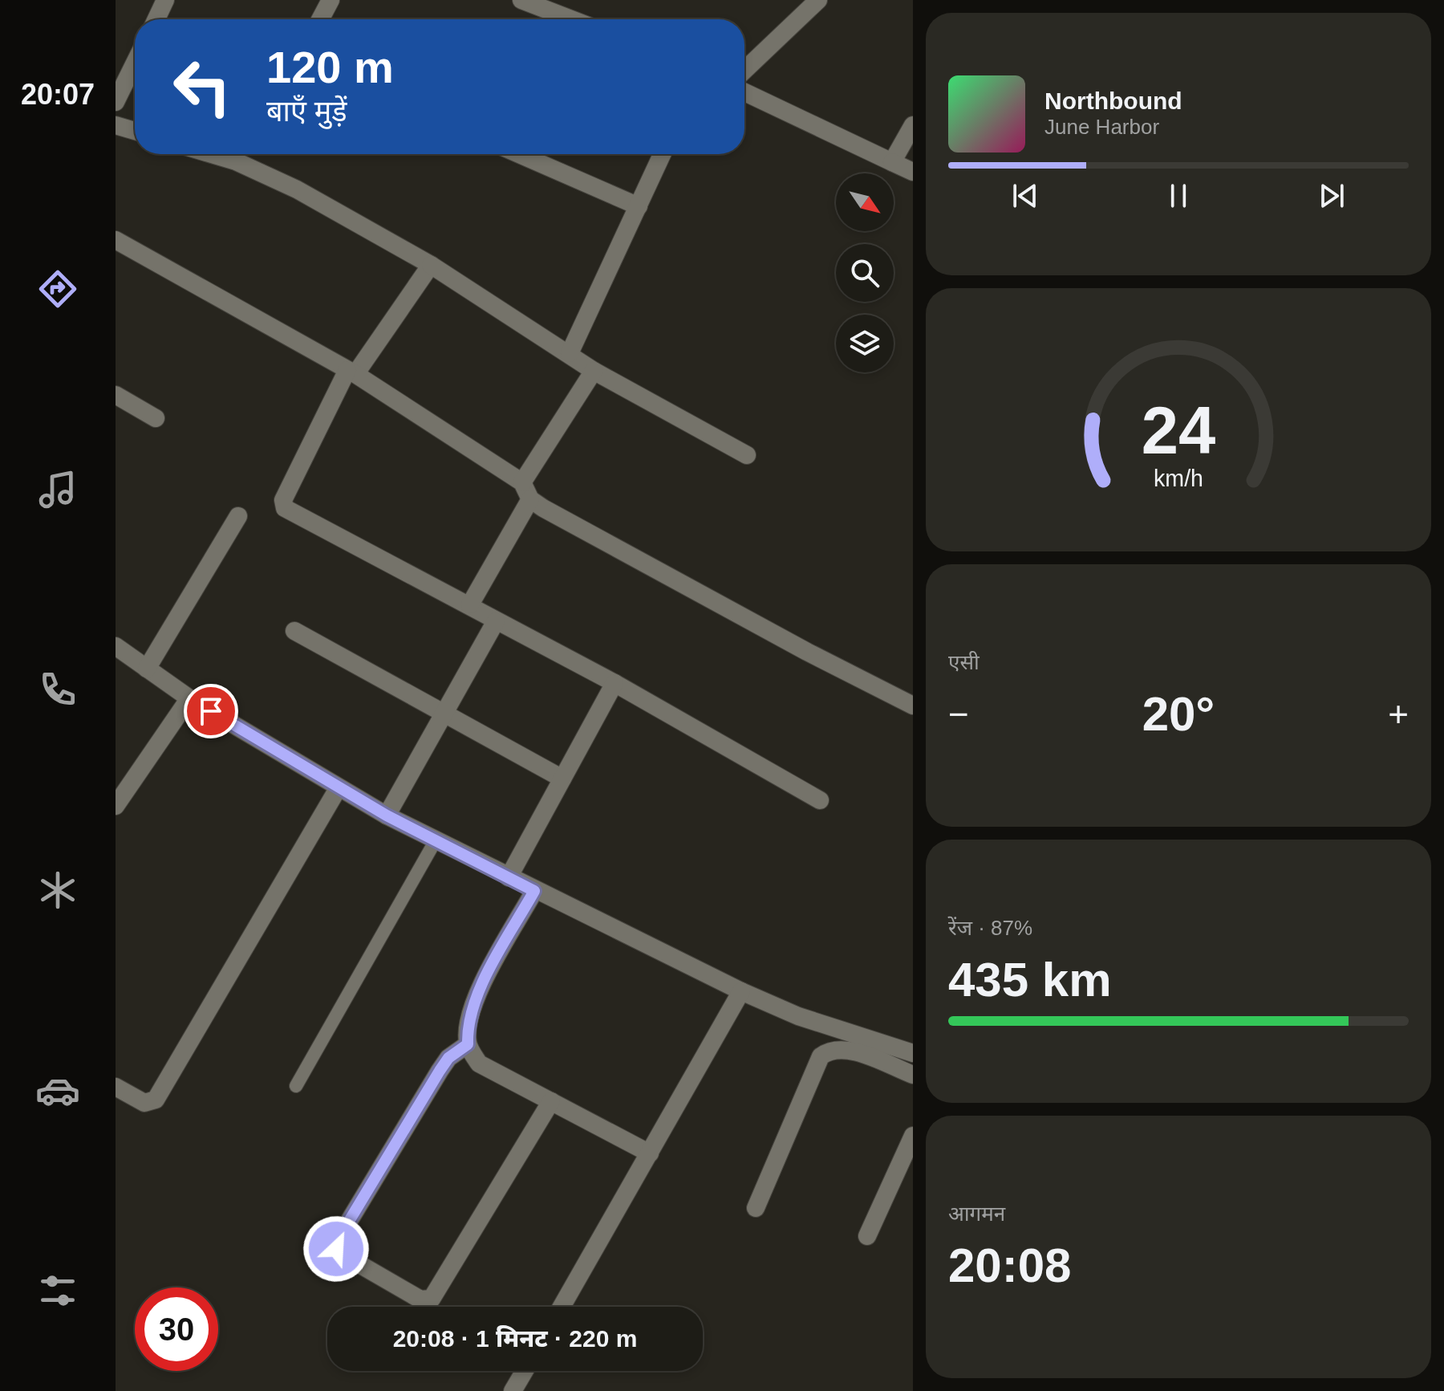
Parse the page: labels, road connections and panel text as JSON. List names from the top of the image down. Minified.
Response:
{"north":"bottom right","page":{"tabs":"20:07","turn":["120 m","बाएँ मुड़ें"],"song":["Northbound","June Harbor"],"tile":["एसी",["रेंज · 87%","435 km"],["आगमन","20:08"]],"heat":["−","20°","+"],"limit":"30","trip":"20:08 · 1 मिनट · 220 m","gauge":["24","km/h"]}}
